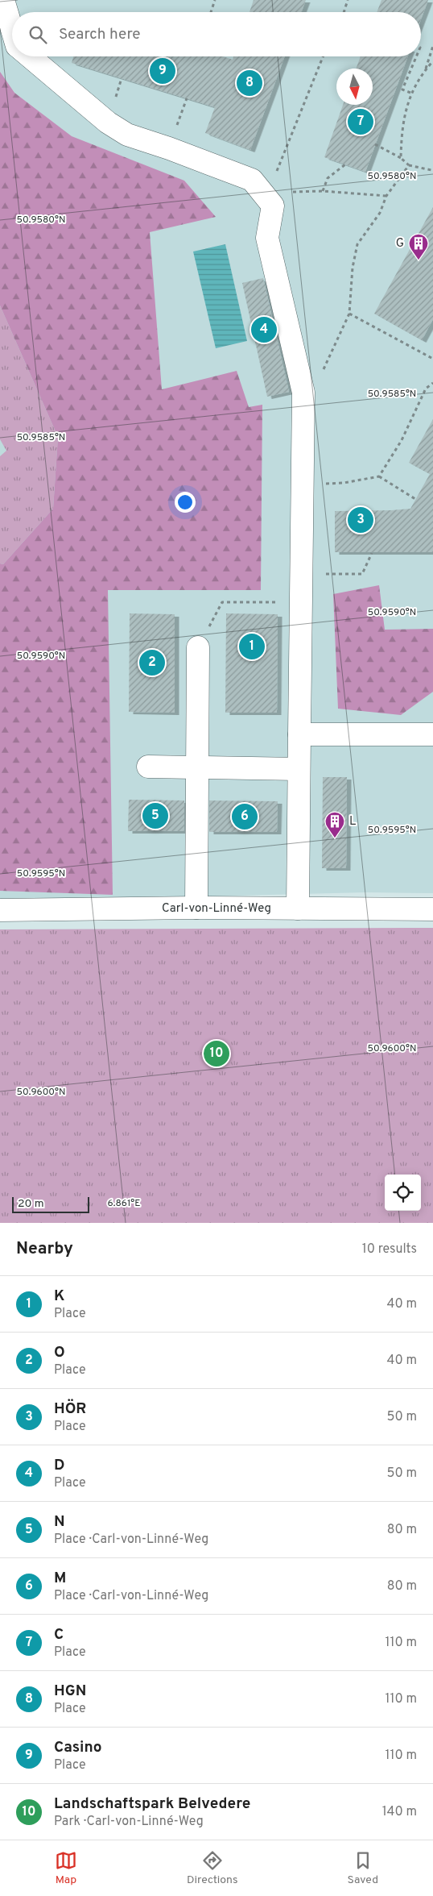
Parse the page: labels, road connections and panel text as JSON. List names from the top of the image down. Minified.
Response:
{"streets":{"street":["Carl-von-Linné-Weg"]},"places":{"building":["G","L"]},"scale_bar":"20 m","north":"bottom","page":{"search":"Search here","pins":["9","8","7","4","3","1","2","5","6","10"],"scale":"20 m","heading":["Nearby","10 results"],"list":[{"mark":"1","name":"K","note":"Place","value":"40 m"},{"mark":"2","name":"O","note":"Place","value":"40 m"},{"mark":"3","name":"HÖR","note":"Place","value":"50 m"},{"mark":"4","name":"D","note":"Place","value":"50 m"},{"mark":"5","name":"N","note":"Place · Carl-von-Linné-Weg","value":"80 m"},{"mark":"6","name":"M","note":"Place · Carl-von-Linné-Weg","value":"80 m"},{"mark":"7","name":"C","note":"Place","value":"110 m"},{"mark":"8","name":"HGN","note":"Place","value":"110 m"},{"mark":"9","name":"Casino","note":"Place","value":"110 m"},{"mark":"10","name":"Landschaftspark Belvedere","note":"Park · Carl-von-Linné-Weg","value":"140 m"}],"nav":["Map","Directions","Saved"]},"coordinates":["50.9580°N","50.9585°N","50.9590°N","50.9595°N","50.9600°N","6.861°E"]}
